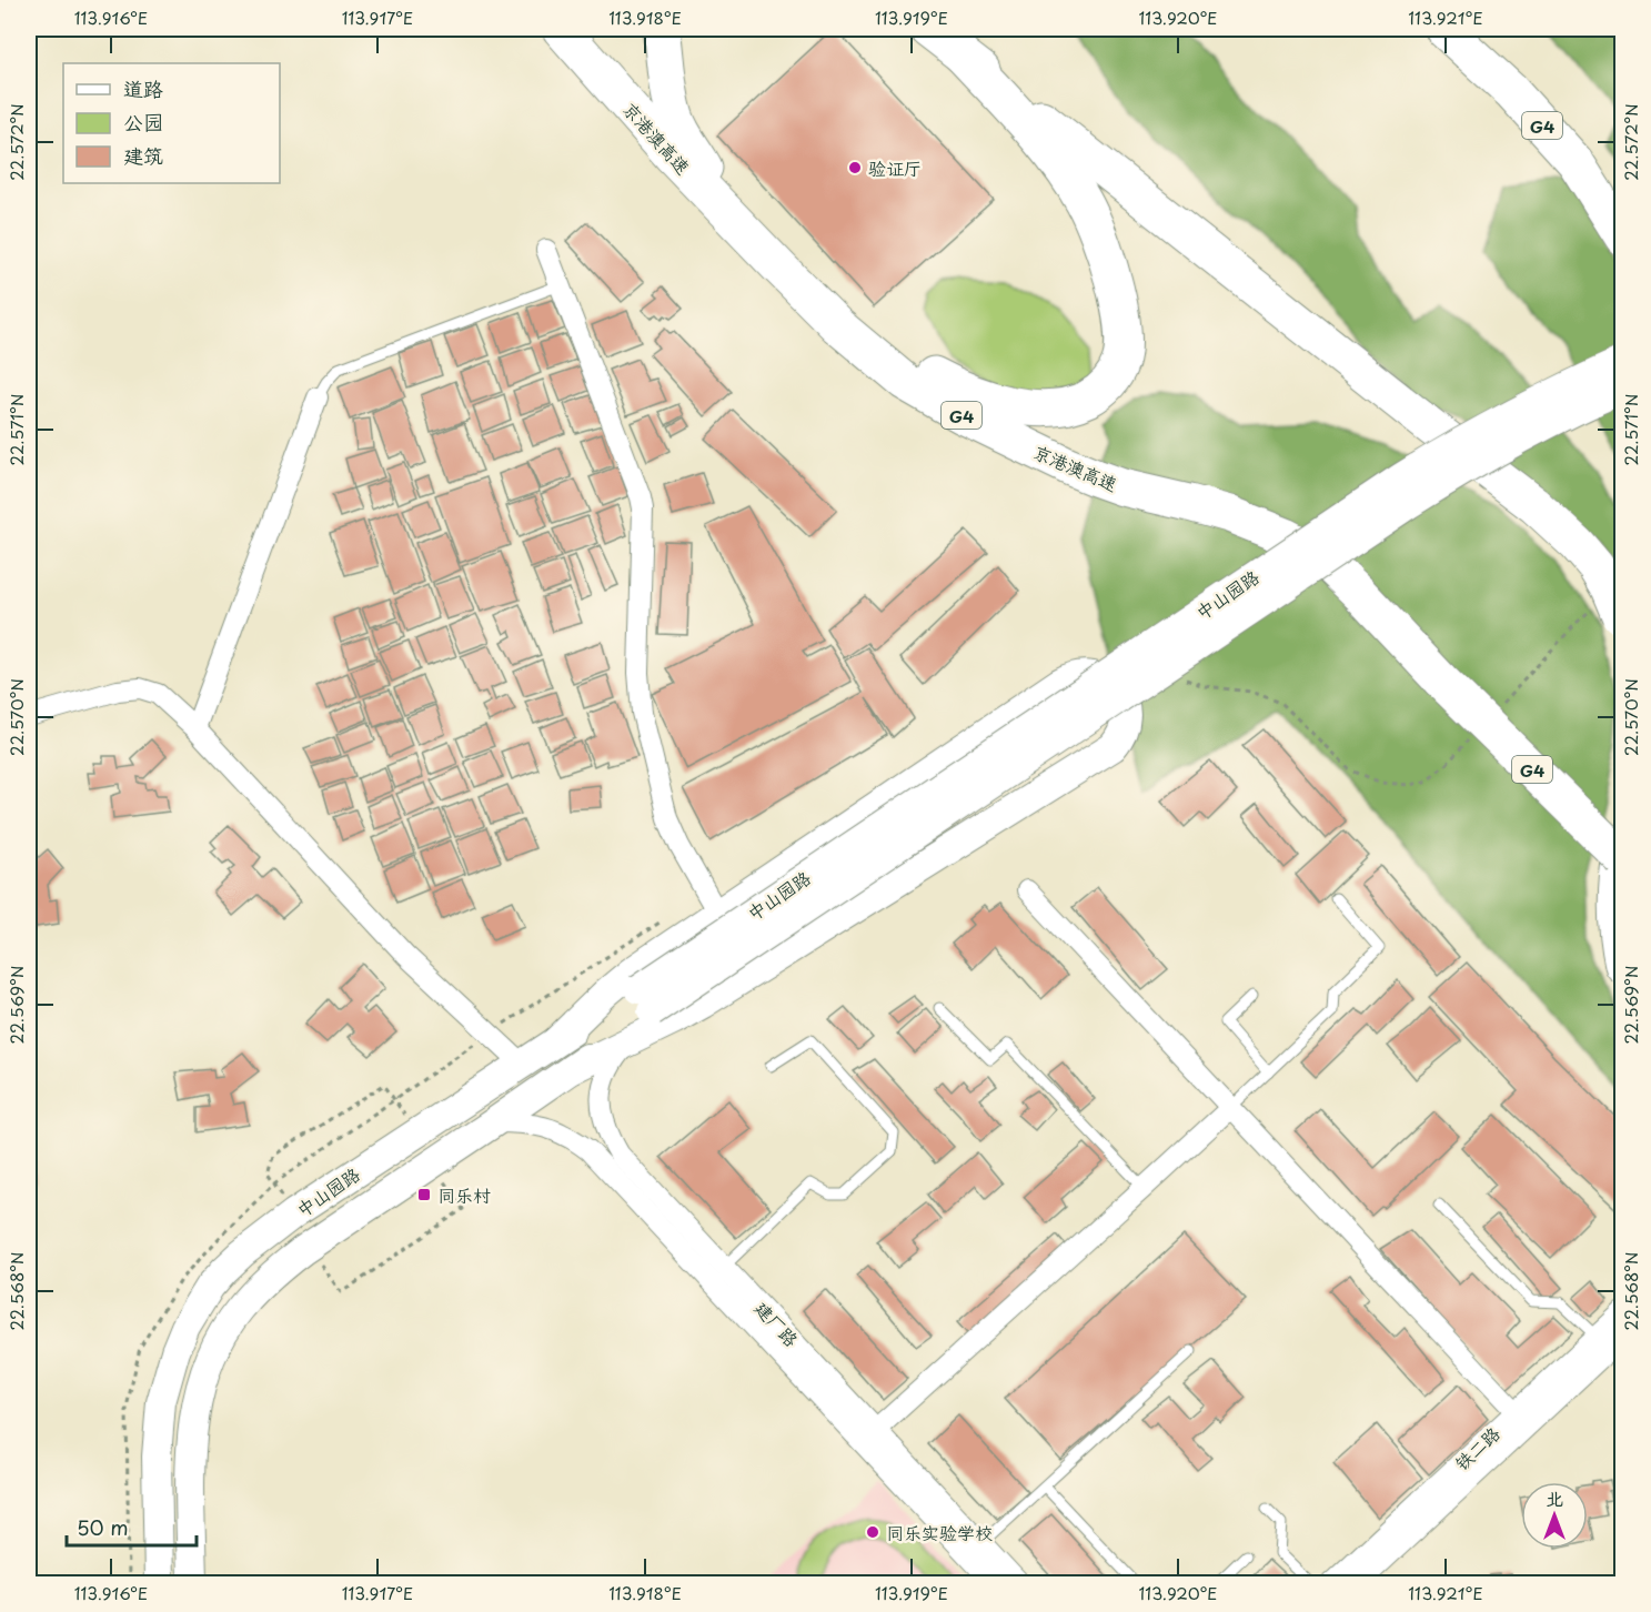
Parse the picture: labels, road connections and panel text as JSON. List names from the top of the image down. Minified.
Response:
{"streets":{"highway":["G4","京港澳高速"],"main road":["中山园路"],"street":["建厂路","铁二路"]},"crossings":[["中山园路","建厂路"]],"places":{"other":["验证厅","同乐实验学校"],"transit":["同乐村"]},"legend":["道路","公园","建筑"],"scale_bar":"50 m","north":"top","coordinates":["113.916°E","113.917°E","113.918°E","113.919°E","113.920°E","113.921°E","22.572°N","22.571°N","22.570°N","22.569°N","22.568°N"]}
